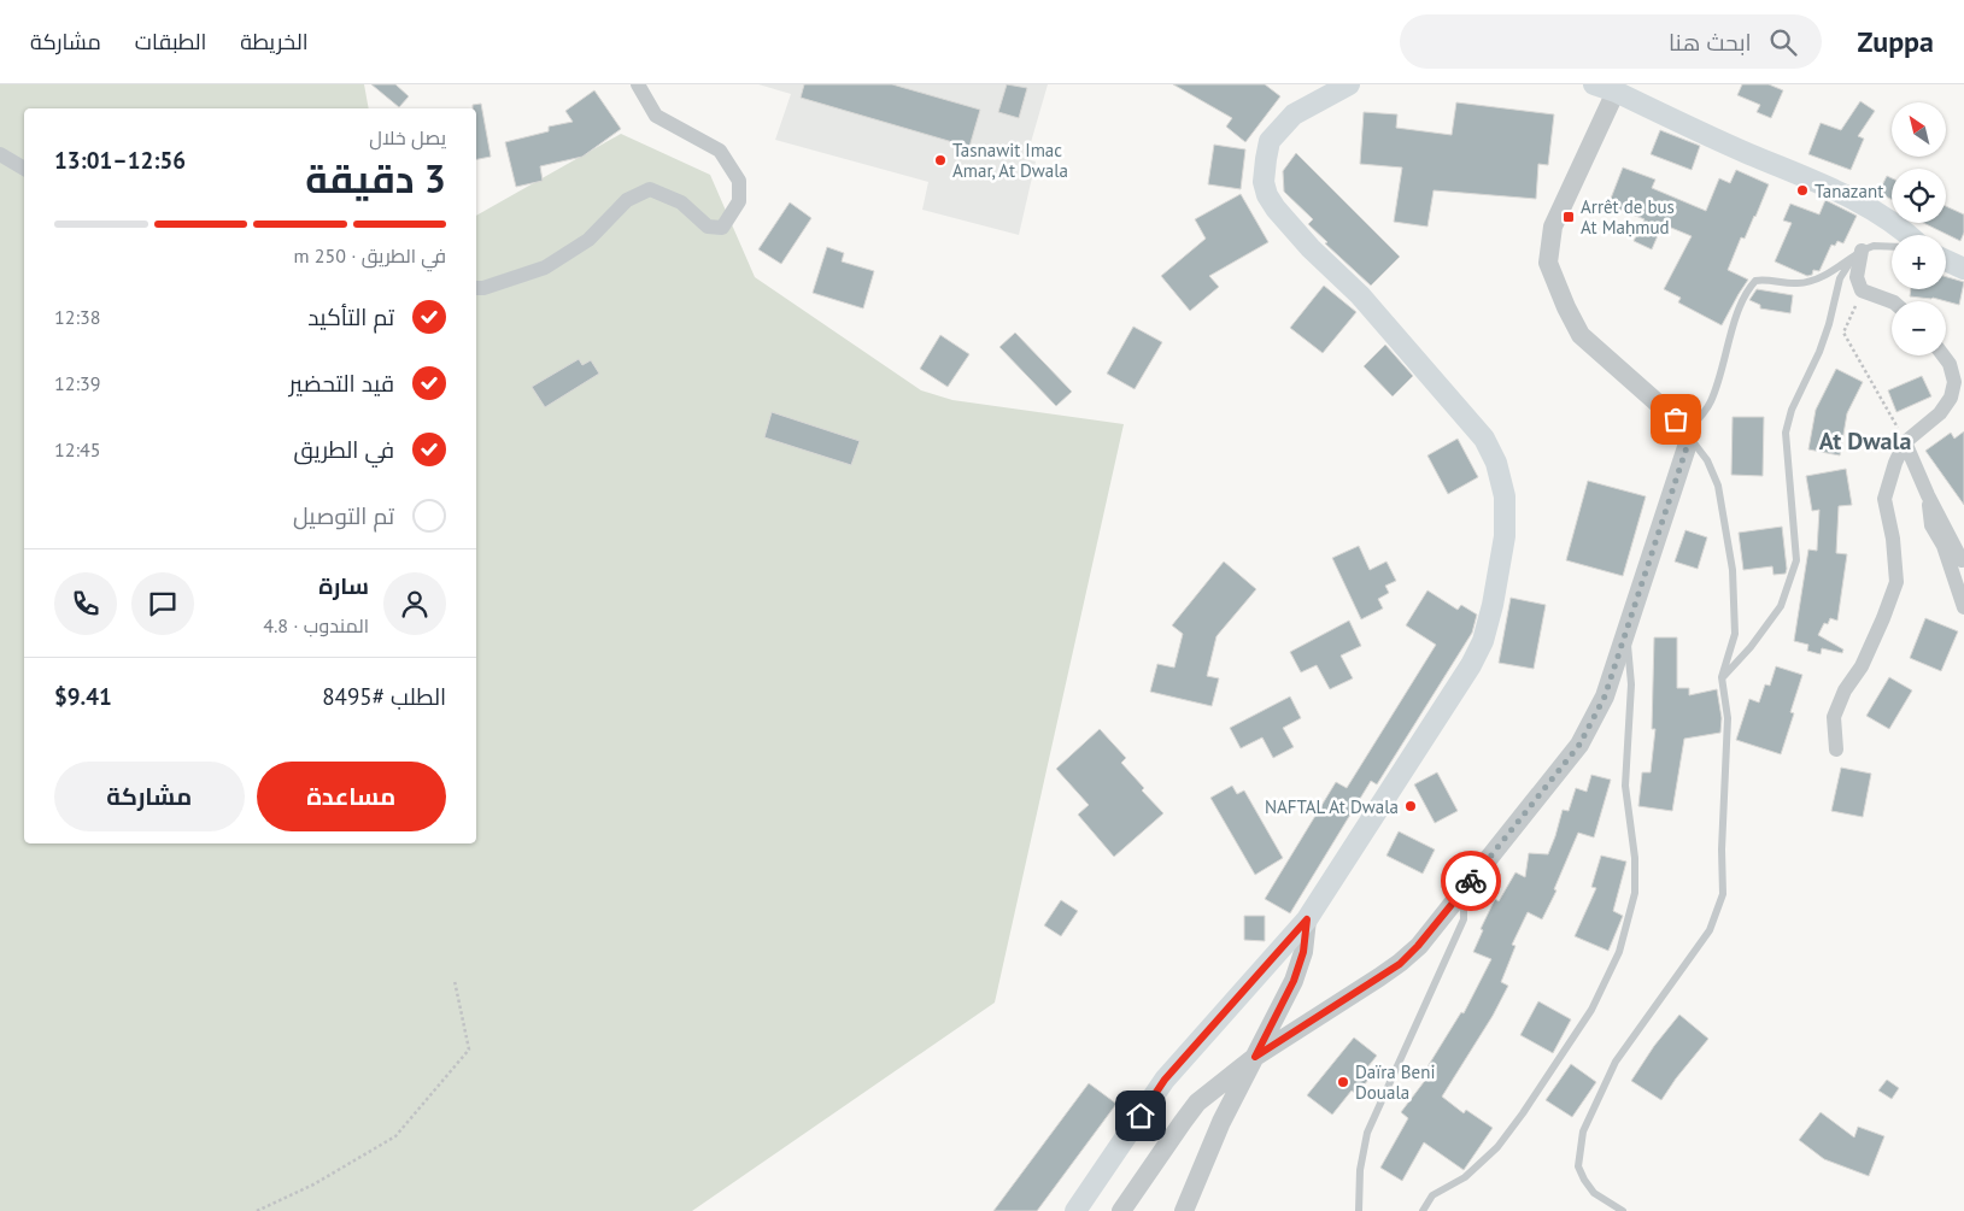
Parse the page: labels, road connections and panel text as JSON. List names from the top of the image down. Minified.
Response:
{"districts":["At Dwala"],"places":{"other":["Tasnawit Imac Amar, At Dwala","Tanazant","NAFTAL At Dwala","Daïra Beni Douala"],"transit":["Arrêt de bus At Maḥmud"]},"north":"top left","page":{"header":"Zuppa","search":"ابحث هنا","nav":["الخريطة","الطبقات","مشاركة"],"map_buttons":["+","−"],"heading":["3 دقيقة","يصل خلال","12:56–13:01"],"panel":["سارة","المندوب · 4.8","الطلب #8495","$9.41"],"bar":"في الطريق · 250 m","list":[["تم التأكيد","12:38"],["قيد التحضير","12:39"],["في الطريق","12:45"],"تم التوصيل"],"buttons":["مساعدة","مشاركة"]}}
